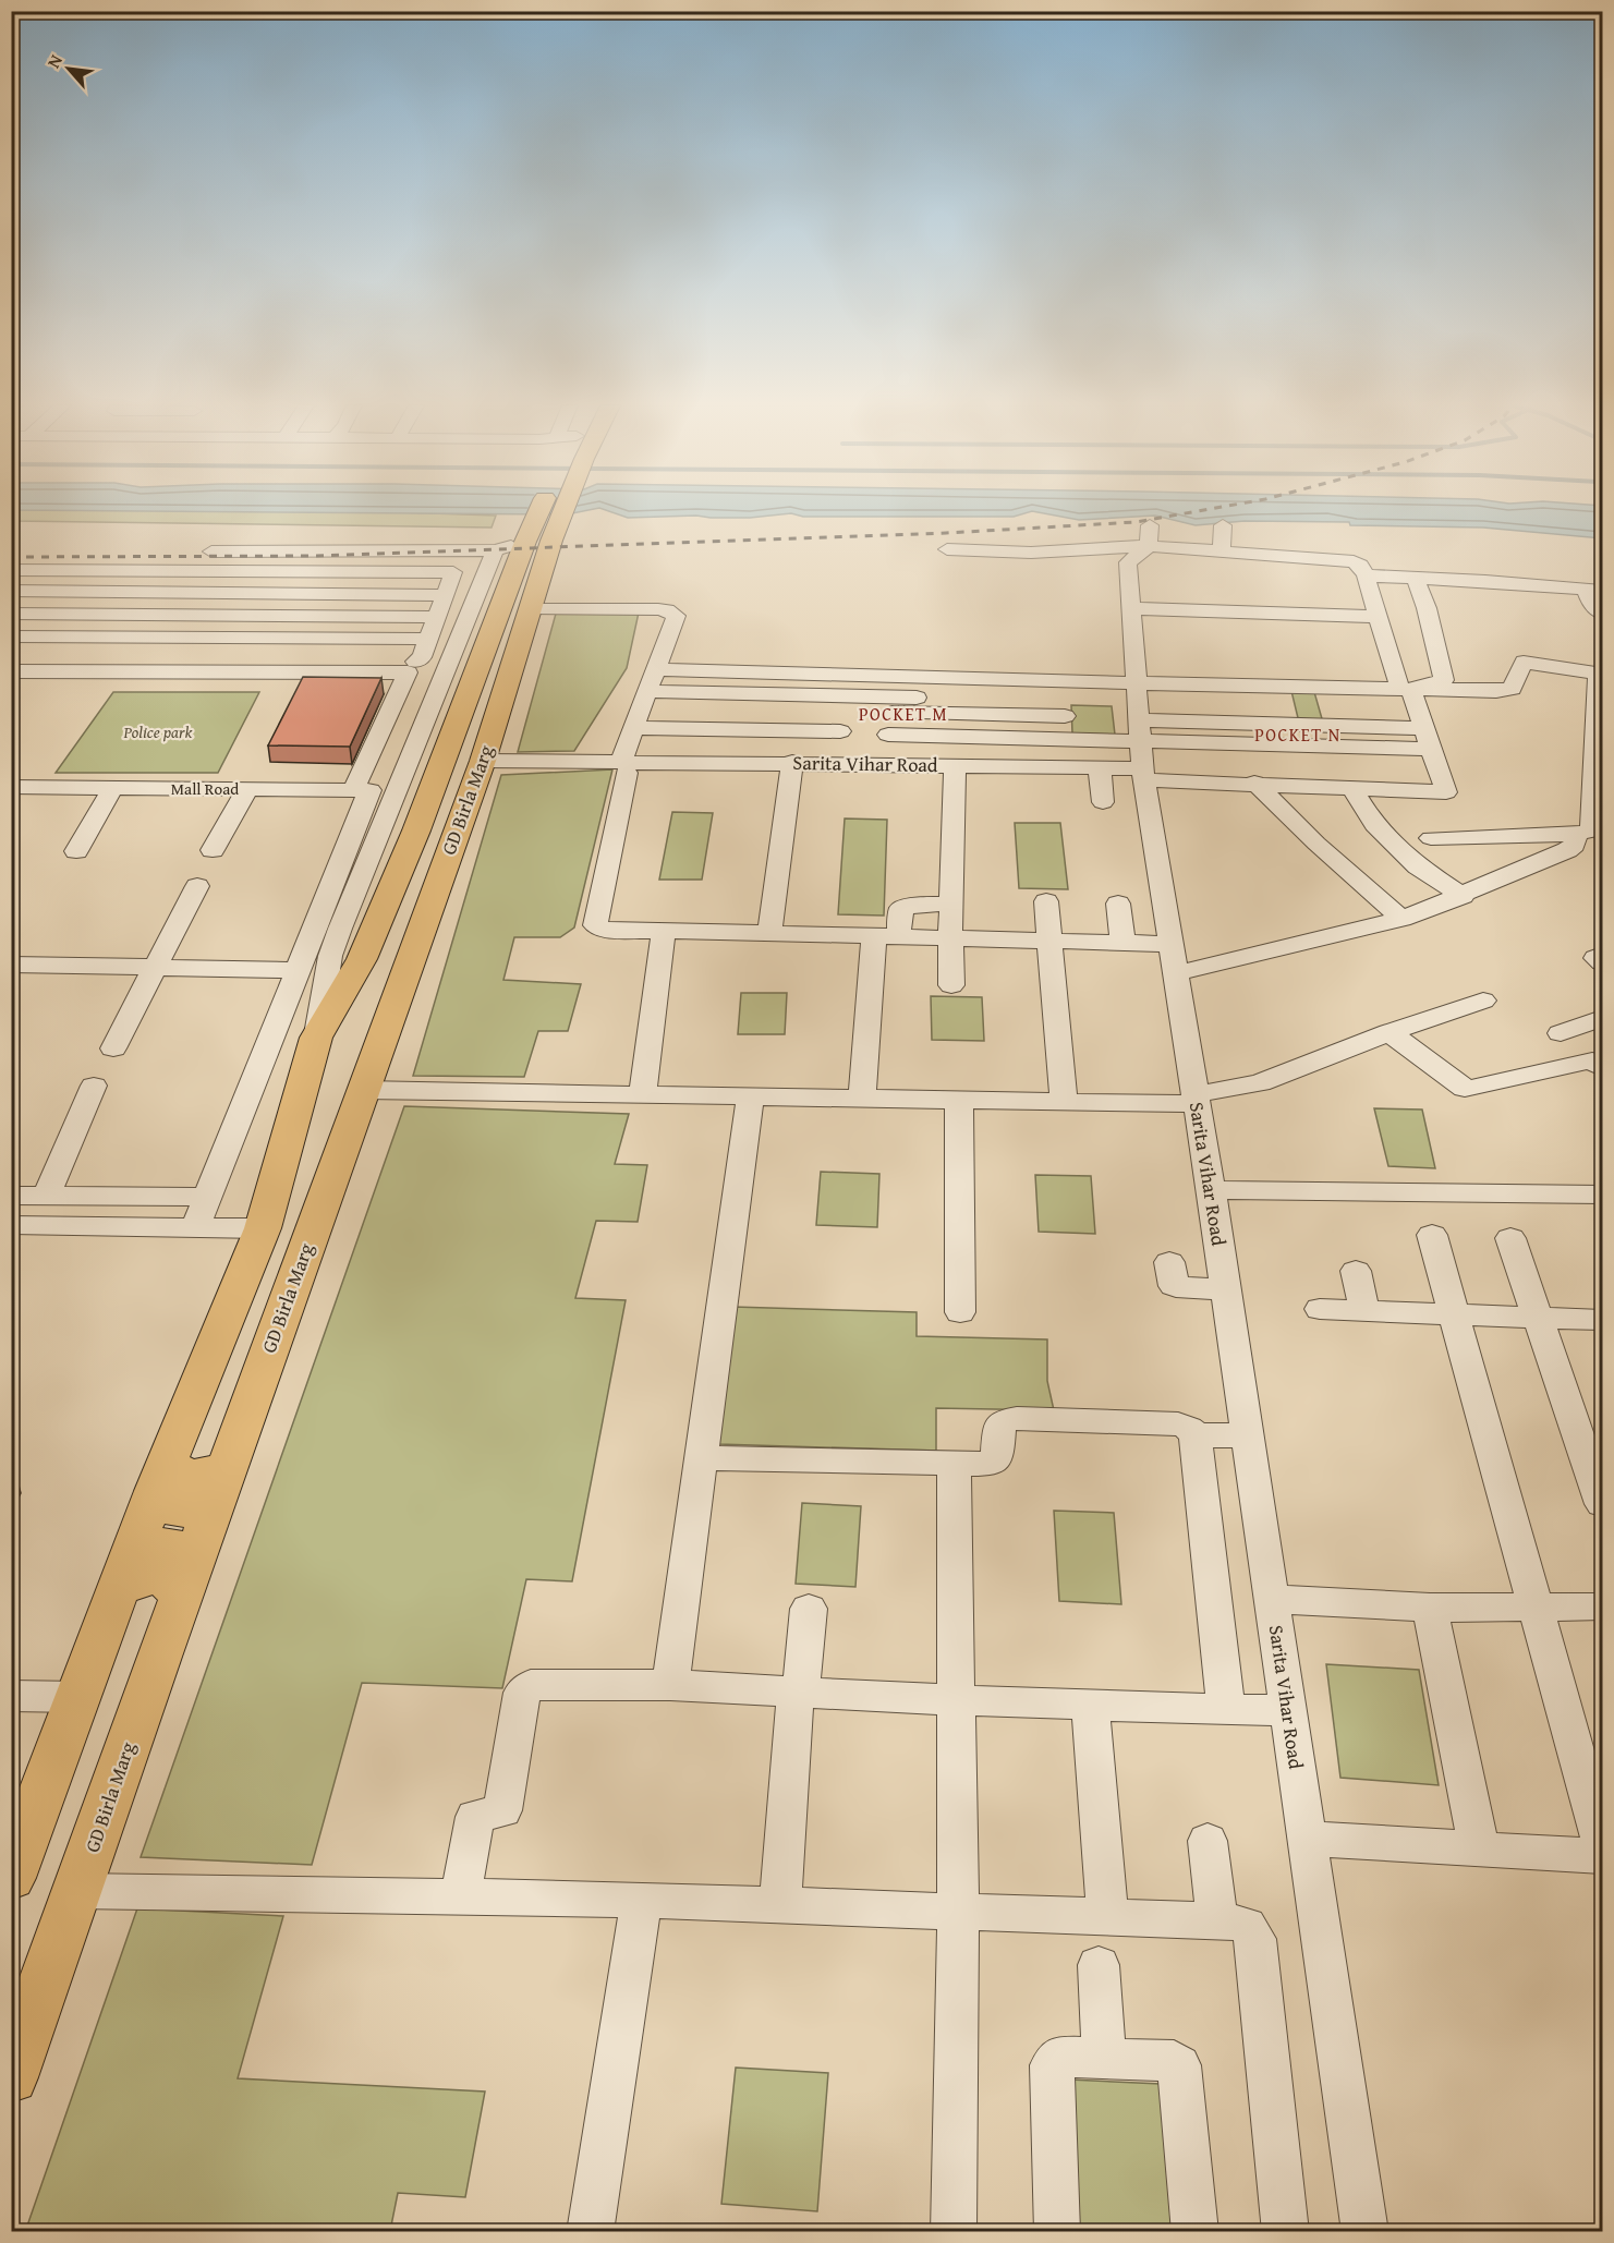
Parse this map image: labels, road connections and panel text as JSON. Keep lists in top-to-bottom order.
{
  "streets": {
    "main road": ["GD Birla Marg"],
    "street": ["Sarita Vihar Road", "Mall Road"]
  },
  "crossings": [
    ["Sarita Vihar Road", "GD Birla Marg"],
    ["Mall Road", "GD Birla Marg"]
  ],
  "districts": ["POCKET M", "POCKET N"],
  "parks": ["Police park"],
  "north": "top left"
}
